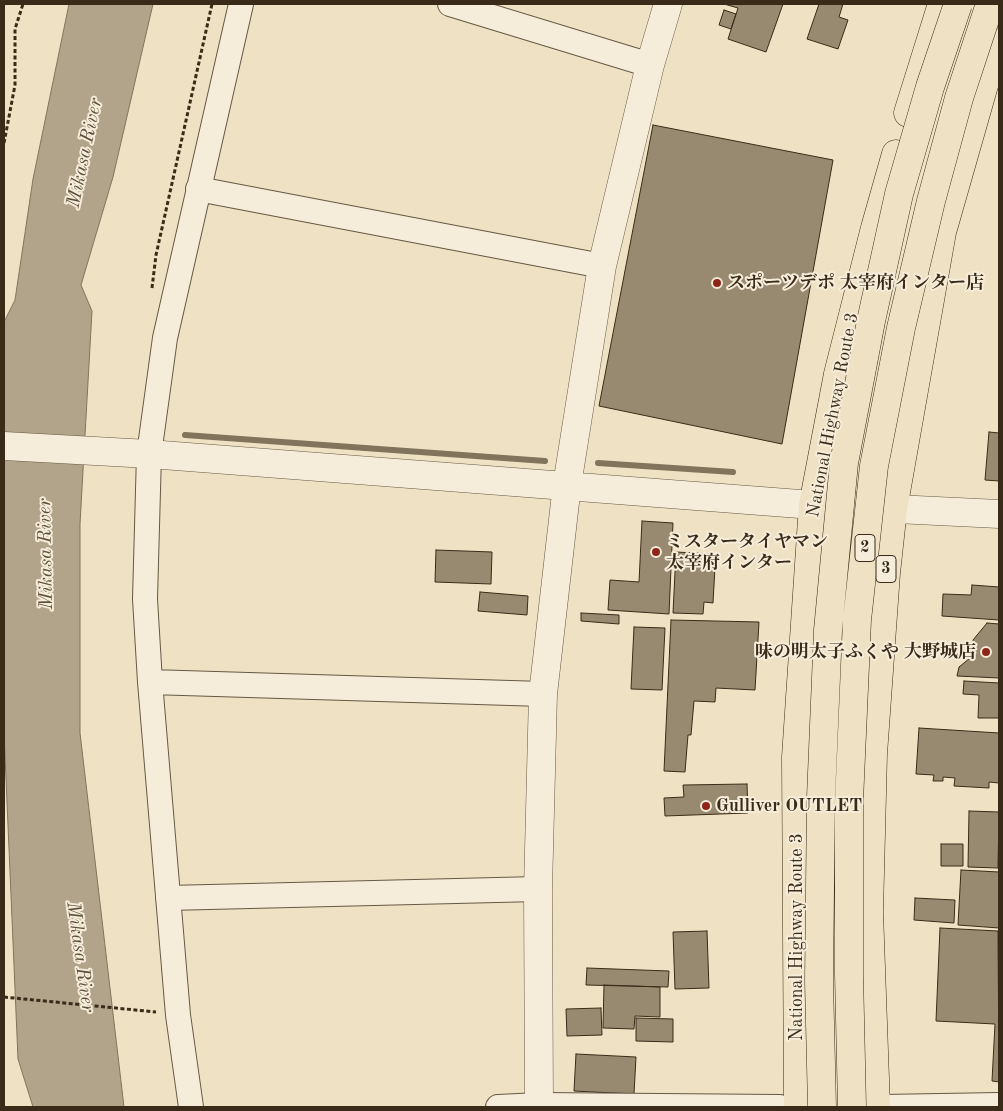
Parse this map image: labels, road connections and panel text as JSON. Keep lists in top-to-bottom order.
{
  "streets": {
    "highway": ["National Highway Route 3", "2", "3"]
  },
  "water": ["Mikasa River"],
  "places": [
    "スポーツデポ 太宰府インター店",
    "ミスタータイヤマン 太宰府インター",
    "味の明太子ふくや 大野城店",
    "Gulliver OUTLET"
  ]
}
